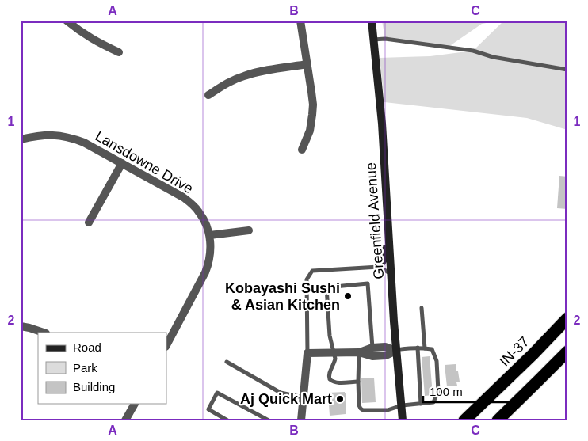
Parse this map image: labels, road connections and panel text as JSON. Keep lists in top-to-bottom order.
{
  "streets": {
    "highway": ["IN-37"],
    "main road": ["Greenfield Avenue"],
    "street": ["Lansdowne Drive"]
  },
  "places": ["Kobayashi Sushi & Asian Kitchen", "Aj Quick Mart"],
  "legend": ["Road", "Park", "Building"],
  "scale_bar": "100 m",
  "grid": {
    "columns": ["A", "B", "C"],
    "rows": ["1", "2"]
  }
}
